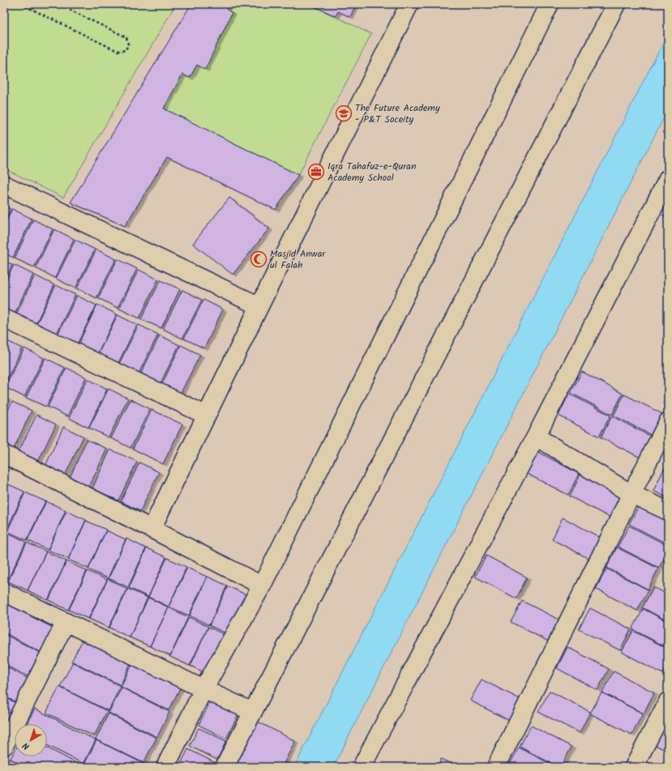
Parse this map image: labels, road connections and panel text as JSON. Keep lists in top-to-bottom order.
{
  "places": {
    "school or university": ["The Future Academy - P&T Soceity"],
    "office": ["Iqra Tahafuz-e-Quran Academy School"],
    "mosque": ["Masjid Anwar ul Falah"]
  },
  "north": "bottom left"
}
